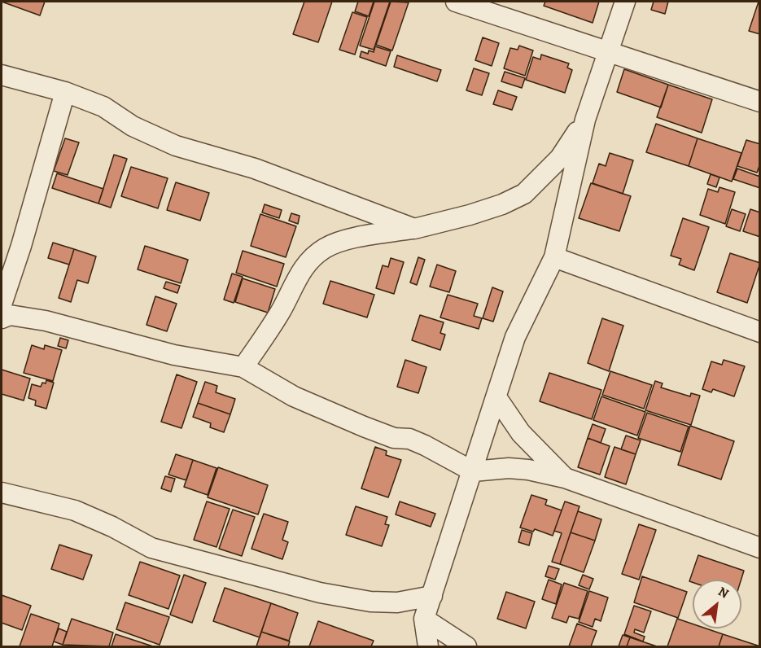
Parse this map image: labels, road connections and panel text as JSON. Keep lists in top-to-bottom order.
{
  "north": "top right"
}
